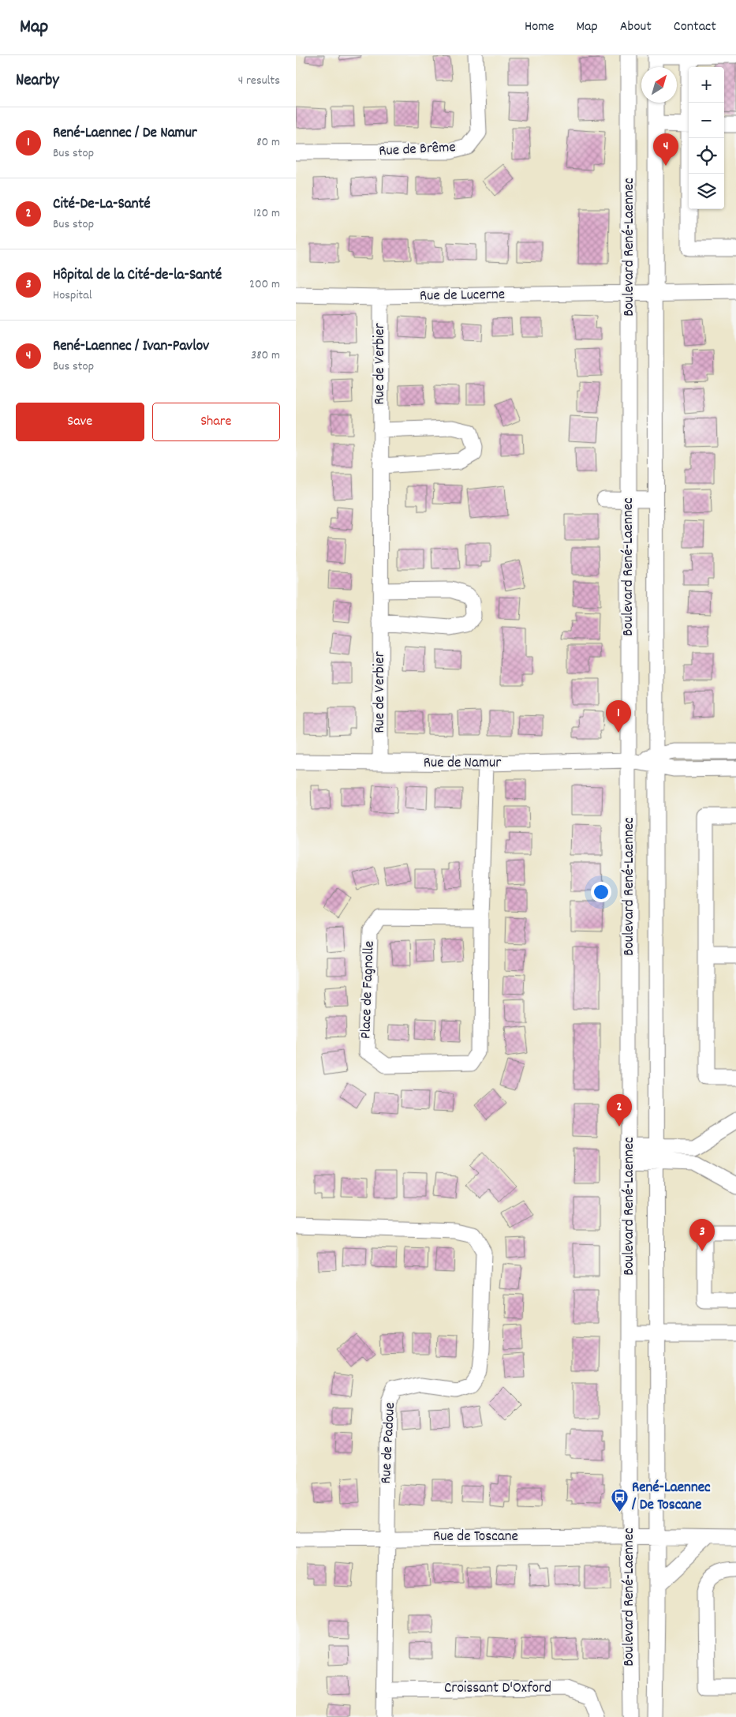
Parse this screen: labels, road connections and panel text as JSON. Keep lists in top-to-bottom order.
{
  "streets": {
    "street": [
      "Rue de Brême",
      "Boulevard René-Laennec",
      "Rue de Lucerne",
      "Rue de Verbier",
      "Rue de Namur",
      "Place de Fagnolle",
      "Rue de Padoue",
      "Rue de Toscane",
      "Croissant D'Oxford"
    ]
  },
  "crossings": [
    ["Boulevard René-Laennec", "Rue de Lucerne"],
    ["Boulevard René-Laennec", "Rue de Namur"],
    ["Boulevard René-Laennec", "Rue de Toscane"],
    ["Rue de Lucerne", "Rue de Verbier"],
    ["Rue de Verbier", "Rue de Namur"],
    ["Rue de Namur", "Place de Fagnolle"],
    ["Rue de Padoue", "Rue de Toscane"],
    ["Rue de Padoue", "Croissant D'Oxford"]
  ],
  "places": {
    "bus stop": ["René-Laennec / De Toscane"]
  },
  "north": "top right",
  "page": {
    "header": "Map",
    "nav": [
      "Home",
      "Map",
      "About",
      "Contact"
    ],
    "heading": ["Nearby", "4 results"],
    "map_buttons": ["+", "−"],
    "list": [
      {
        "mark": "1",
        "name": "René-Laennec / De Namur",
        "note": "Bus stop",
        "value": "80 m"
      },
      {
        "mark": "2",
        "name": "Cité-De-La-Santé",
        "note": "Bus stop",
        "value": "120 m"
      },
      {
        "mark": "3",
        "name": "Hôpital de la Cité-de-la-Santé",
        "note": "Hospital",
        "value": "200 m"
      },
      {
        "mark": "4",
        "name": "René-Laennec / Ivan-Pavlov",
        "note": "Bus stop",
        "value": "380 m"
      }
    ],
    "pins": [
      "4",
      "1",
      "2",
      "3"
    ],
    "buttons": ["Save", "Share"]
  }
}
